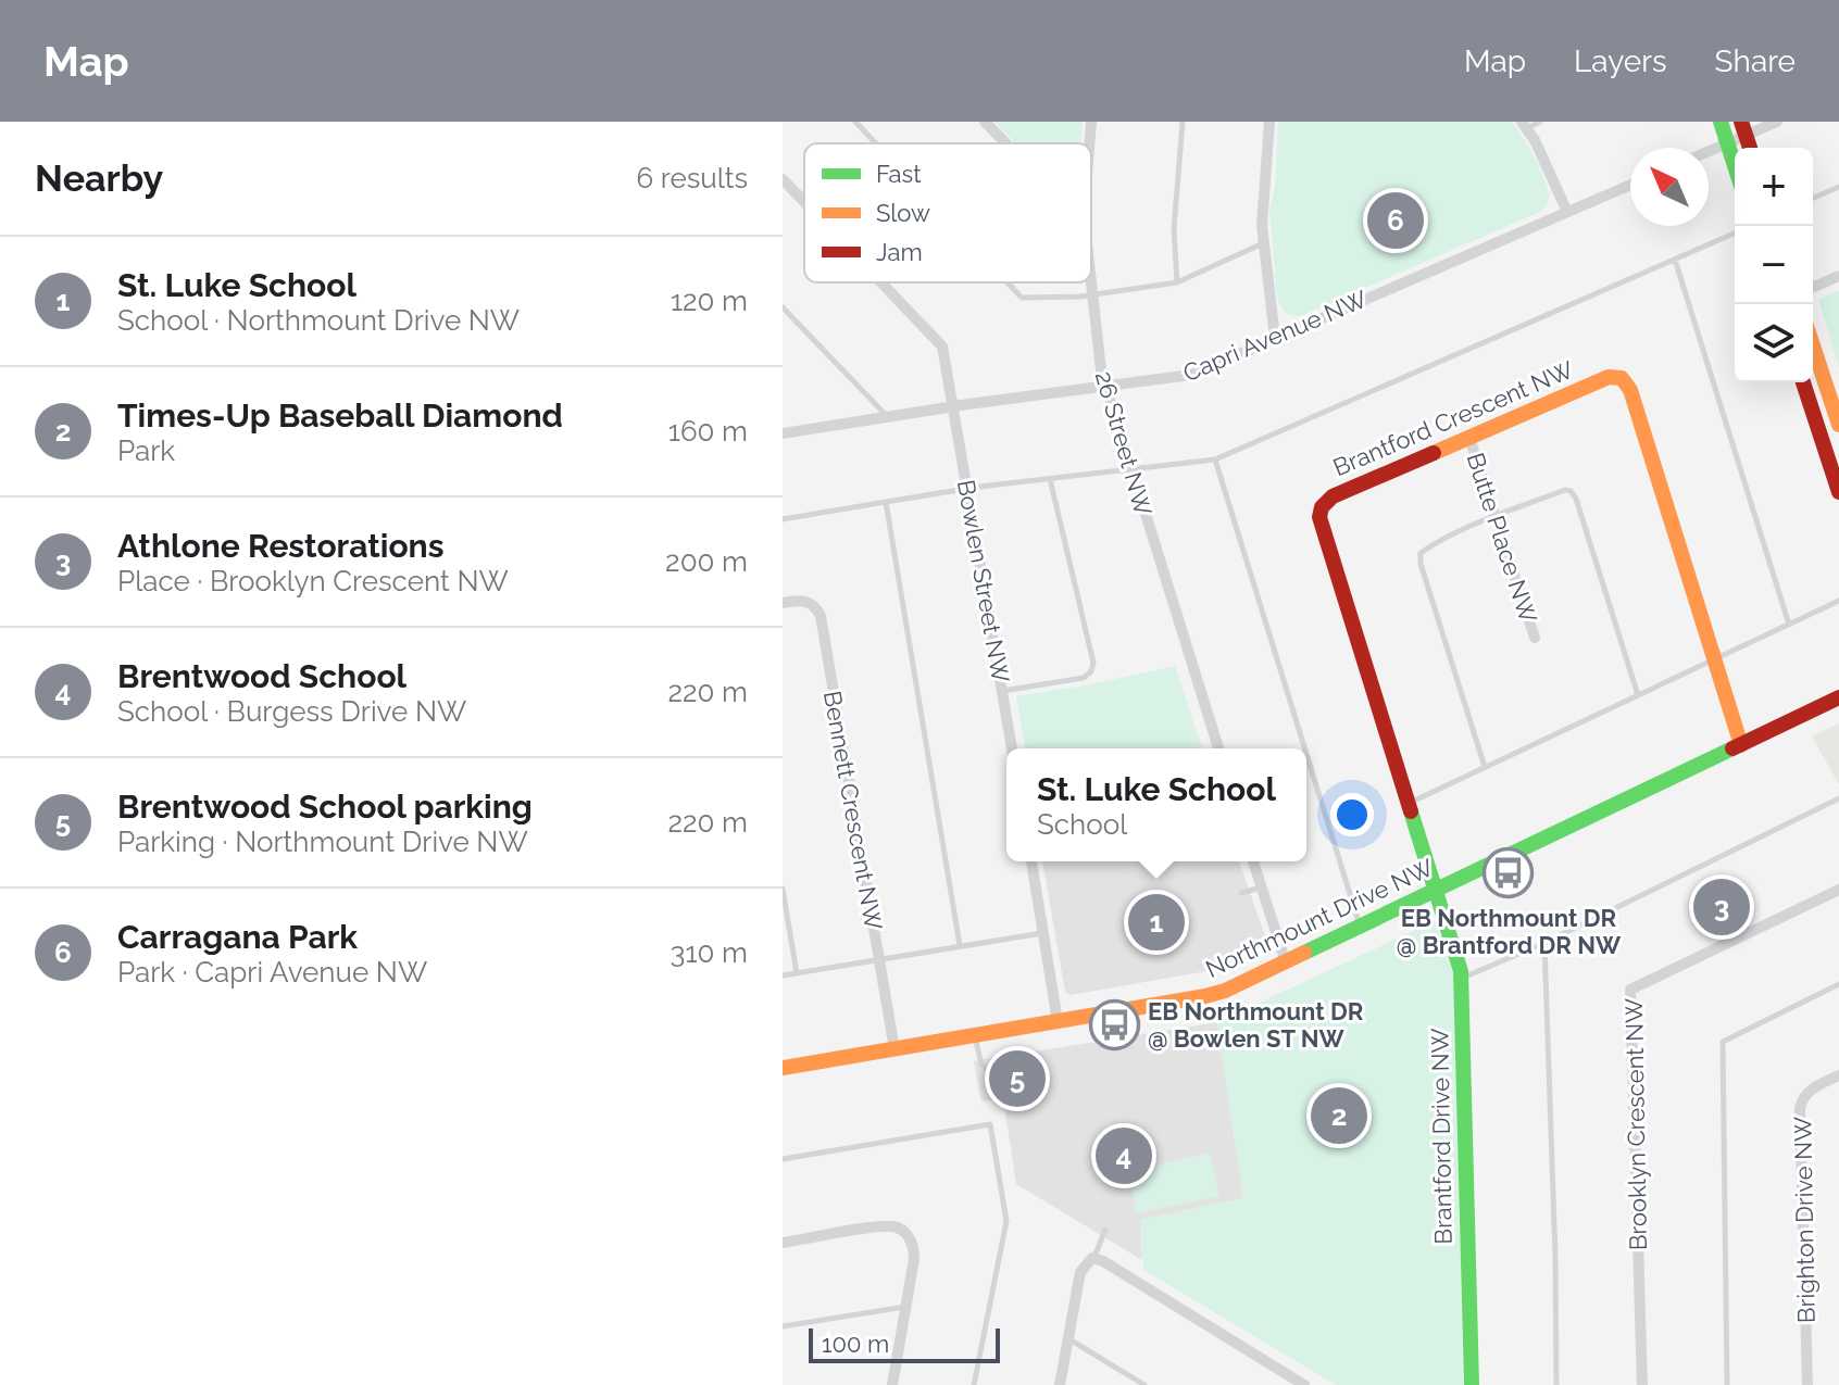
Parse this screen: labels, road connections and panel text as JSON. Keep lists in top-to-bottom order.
{
  "streets": {
    "street": [
      "Capri Avenue NW",
      "Brantford Crescent NW",
      "26 Street NW",
      "Butte Place NW",
      "Bowlen Street NW",
      "Bennett Crescent NW",
      "Northmount Drive NW",
      "Brooklyn Crescent NW",
      "Brantford Drive NW",
      "Brighton Drive NW"
    ]
  },
  "crossings": [
    ["Capri Avenue NW", "26 Street NW"],
    ["Capri Avenue NW", "Bowlen Street NW"],
    ["Brantford Crescent NW", "Butte Place NW"],
    ["Brantford Crescent NW", "Northmount Drive NW"],
    ["Brantford Crescent NW", "Brantford Drive NW"],
    ["Bennett Crescent NW", "Northmount Drive NW"],
    ["Northmount Drive NW", "Brantford Drive NW"]
  ],
  "places": {
    "bus stop": ["EB Northmount DR @ Brantford DR NW", "EB Northmount DR @ Bowlen ST NW"]
  },
  "legend": ["Fast", "Slow", "Jam"],
  "scale_bar": "100 m",
  "north": "top left",
  "page": {
    "header": "Map",
    "nav": ["Map", "Layers", "Share"],
    "heading": ["Nearby", "6 results"],
    "map_buttons": ["+", "−"],
    "pins": [
      "6",
      "3",
      "1",
      "5",
      "2",
      "4"
    ],
    "list": [
      {
        "mark": "1",
        "name": "St. Luke School",
        "note": "School · Northmount Drive NW",
        "value": "120 m"
      },
      {
        "mark": "2",
        "name": "Times-Up Baseball Diamond",
        "note": "Park",
        "value": "160 m"
      },
      {
        "mark": "3",
        "name": "Athlone Restorations",
        "note": "Place · Brooklyn Crescent NW",
        "value": "200 m"
      },
      {
        "mark": "4",
        "name": "Brentwood School",
        "note": "School · Burgess Drive NW",
        "value": "220 m"
      },
      {
        "mark": "5",
        "name": "Brentwood School parking",
        "note": "Parking · Northmount Drive NW",
        "value": "220 m"
      },
      {
        "mark": "6",
        "name": "Carragana Park",
        "note": "Park · Capri Avenue NW",
        "value": "310 m"
      }
    ],
    "popup": ["St. Luke School", "School"],
    "scale": "100 m"
  }
}
